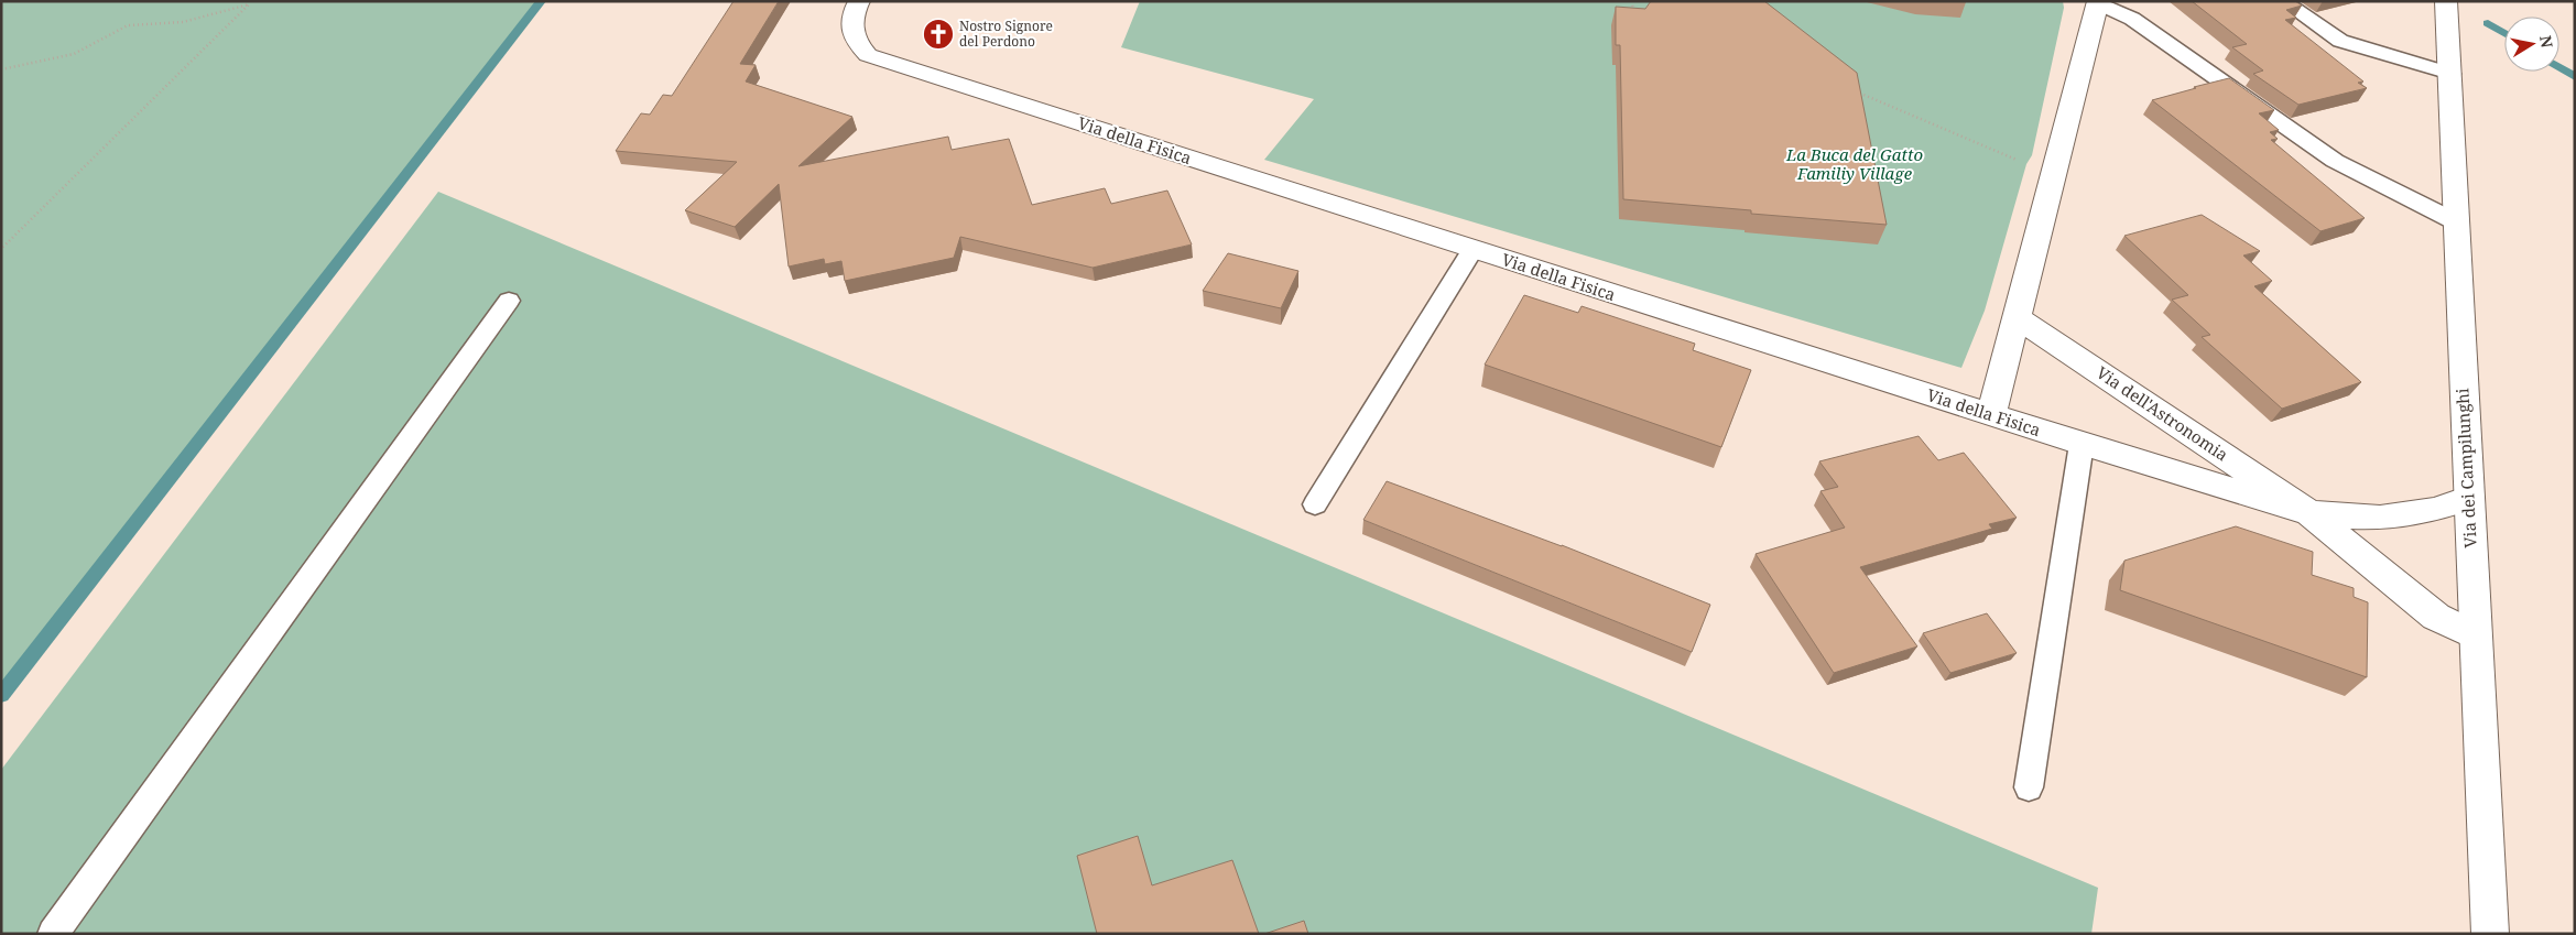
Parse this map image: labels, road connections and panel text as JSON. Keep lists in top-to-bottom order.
{
  "streets": {
    "street": ["Via della Fisica", "Via dell'Astronomia", "Via dei Campilunghi"]
  },
  "crossings": [
    ["Via della Fisica", "Via dell'Astronomia"],
    ["Via della Fisica", "Via dei Campilunghi"]
  ],
  "parks": ["La Buca del Gatto Familiy Village"],
  "places": {
    "church": ["Nostro Signore del Perdono"]
  },
  "north": "right"
}
